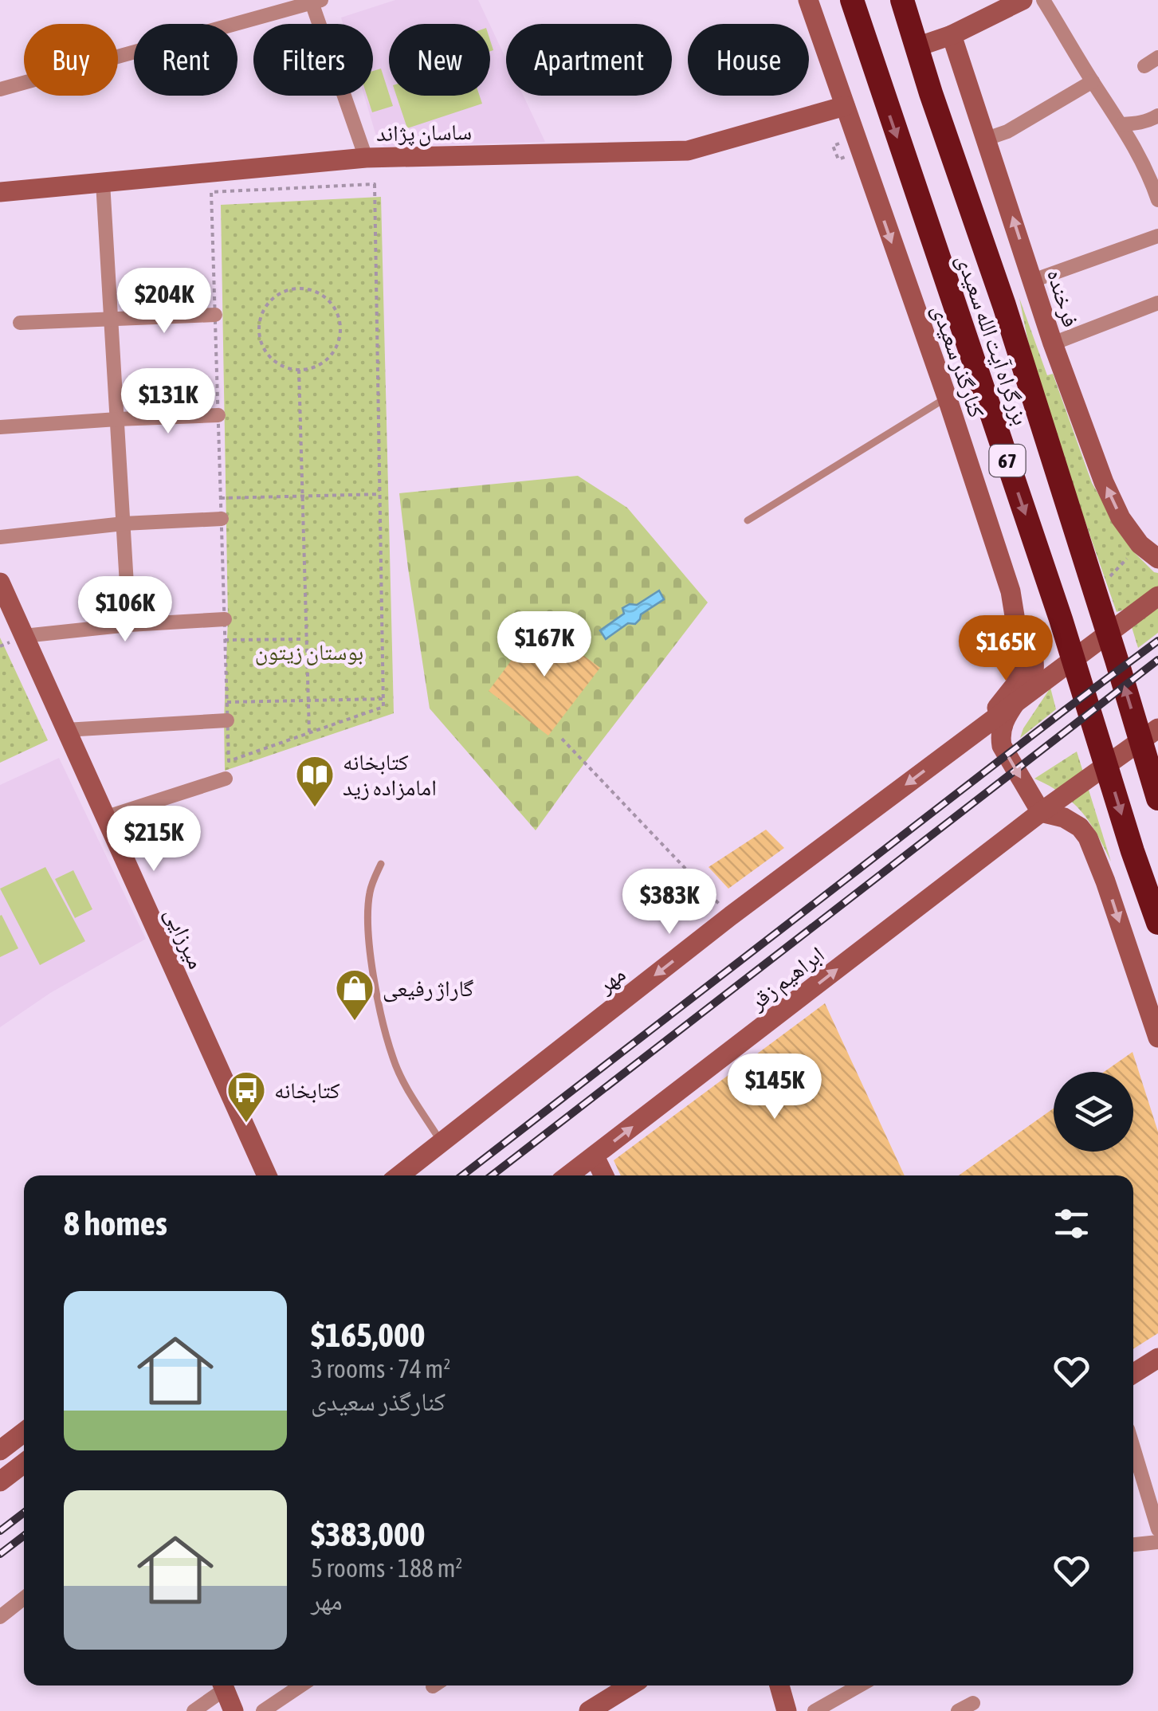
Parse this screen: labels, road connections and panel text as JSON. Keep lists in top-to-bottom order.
{
  "streets": {
    "highway": ["بزرگراه آیت الله سعیدی", "67"],
    "main road": [
      "ساسان پژاند",
      "فرخنده",
      "کنارگذر سعیدی",
      "میرزایی",
      "ابراهیم زقر",
      "مهر"
    ]
  },
  "crossings": [
    ["ساسان پژاند", "کنارگذر سعیدی"],
    ["کنارگذر سعیدی", "مهر"]
  ],
  "one_way": [
    "فرخنده",
    "کنارگذر سعیدی",
    "ابراهیم زقر",
    "مهر"
  ],
  "parks": ["بوستان زیتون"],
  "places": {
    "library": ["کتابخانه امامزاده زید"],
    "shop": ["گاراژ رفیعی"],
    "bus stop": ["کتابخانه"]
  },
  "page": {
    "chip": [
      "Buy",
      "Rent",
      "Filters",
      "New",
      "Apartment",
      "House"
    ],
    "price": [
      "$204K",
      "$131K",
      "$106K",
      "$167K",
      "$165K",
      "$215K",
      "$383K",
      "$145K"
    ],
    "heading": "8 homes",
    "list": [
      {
        "name": "$165,000",
        "note": "3 rooms · 74 m² · کنارگذر سعیدی"
      },
      {
        "name": "$383,000",
        "note": "5 rooms · 188 m² · مهر"
      }
    ]
  }
}
